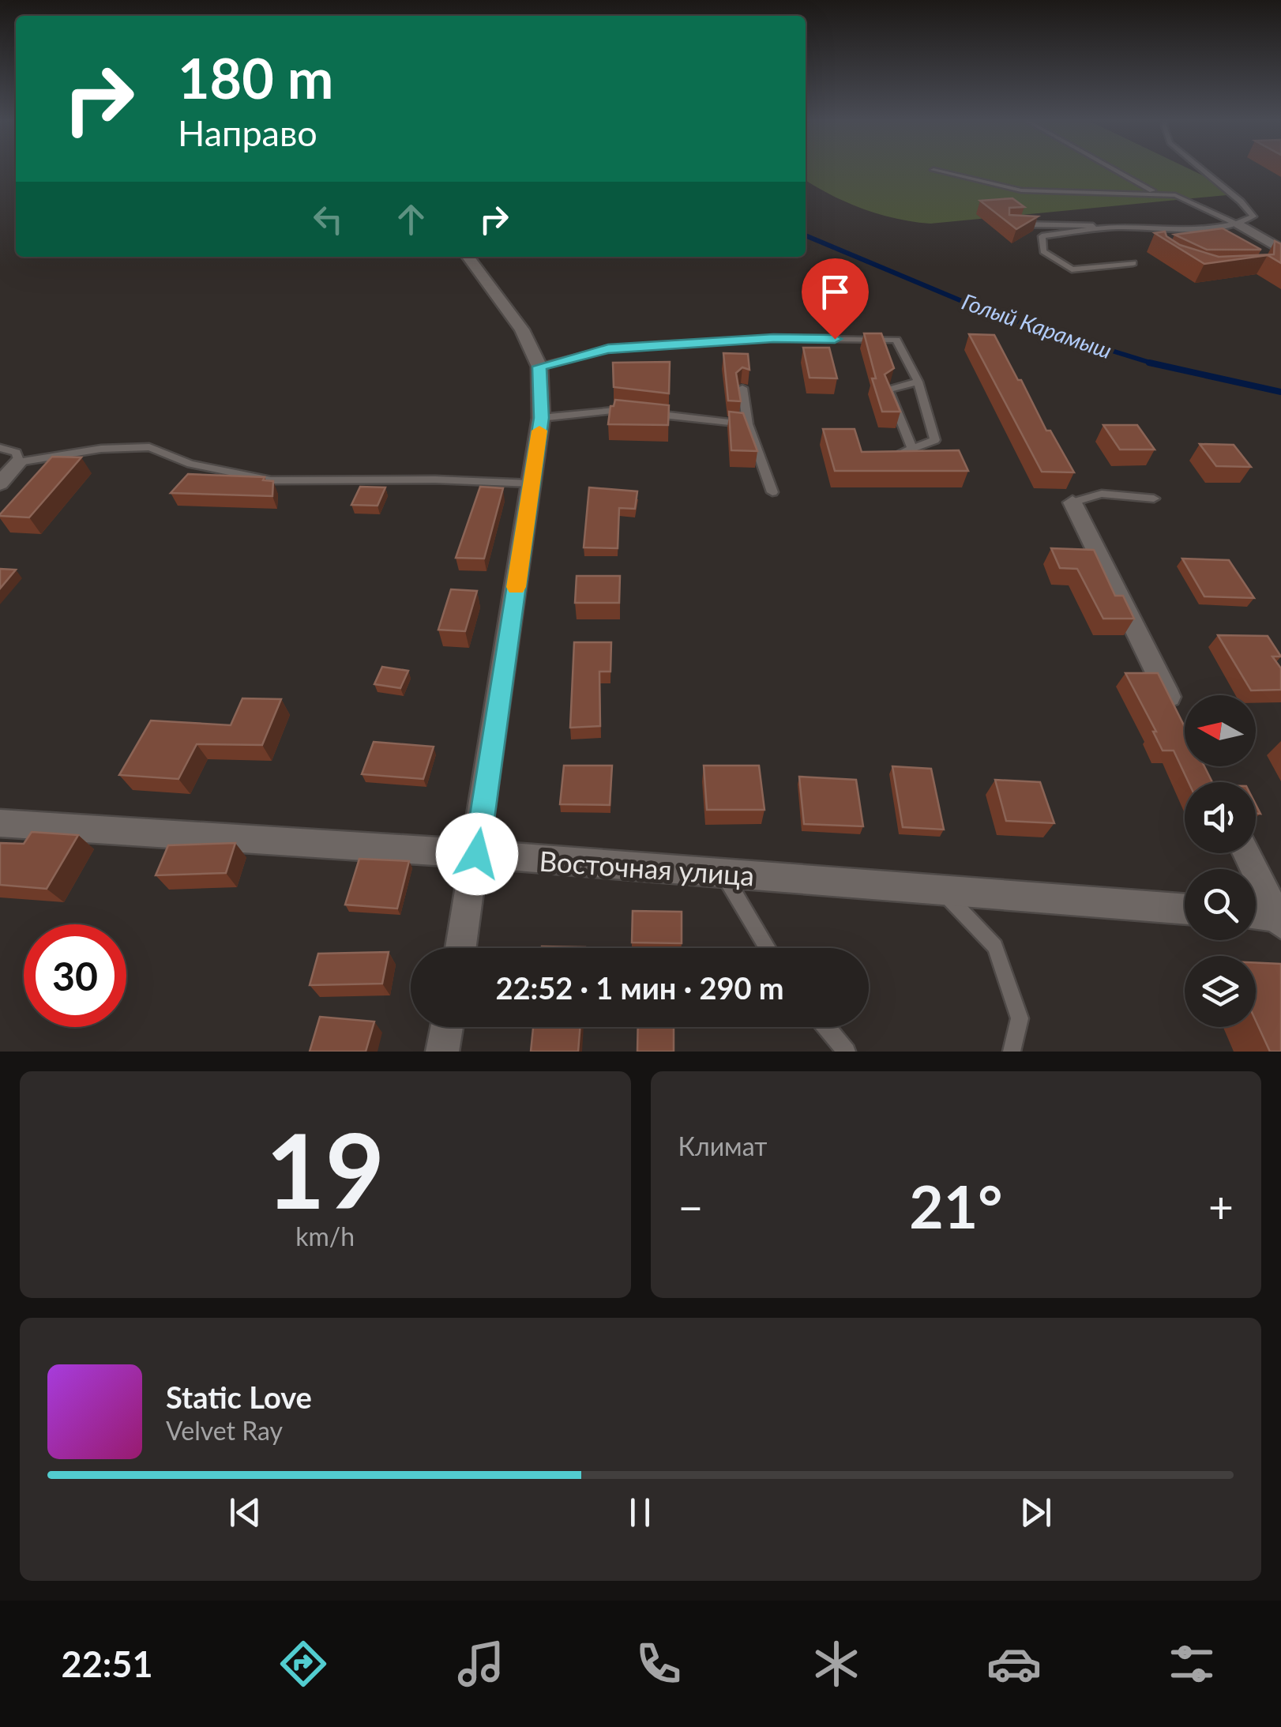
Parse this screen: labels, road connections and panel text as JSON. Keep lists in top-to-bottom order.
{
  "streets": {
    "street": ["Восточная улица"]
  },
  "water": ["Голый Карамыш"],
  "north": "left",
  "page": {
    "turn": ["180 m", "Направо"],
    "limit": "30",
    "trip": "22:52 · 1 мин · 290 m",
    "tile": [
      ["19", "km/h"],
      "Климат"
    ],
    "heat": ["−", "21°", "+"],
    "song": ["Static Love", "Velvet Ray"],
    "tabs": "22:51"
  }
}
